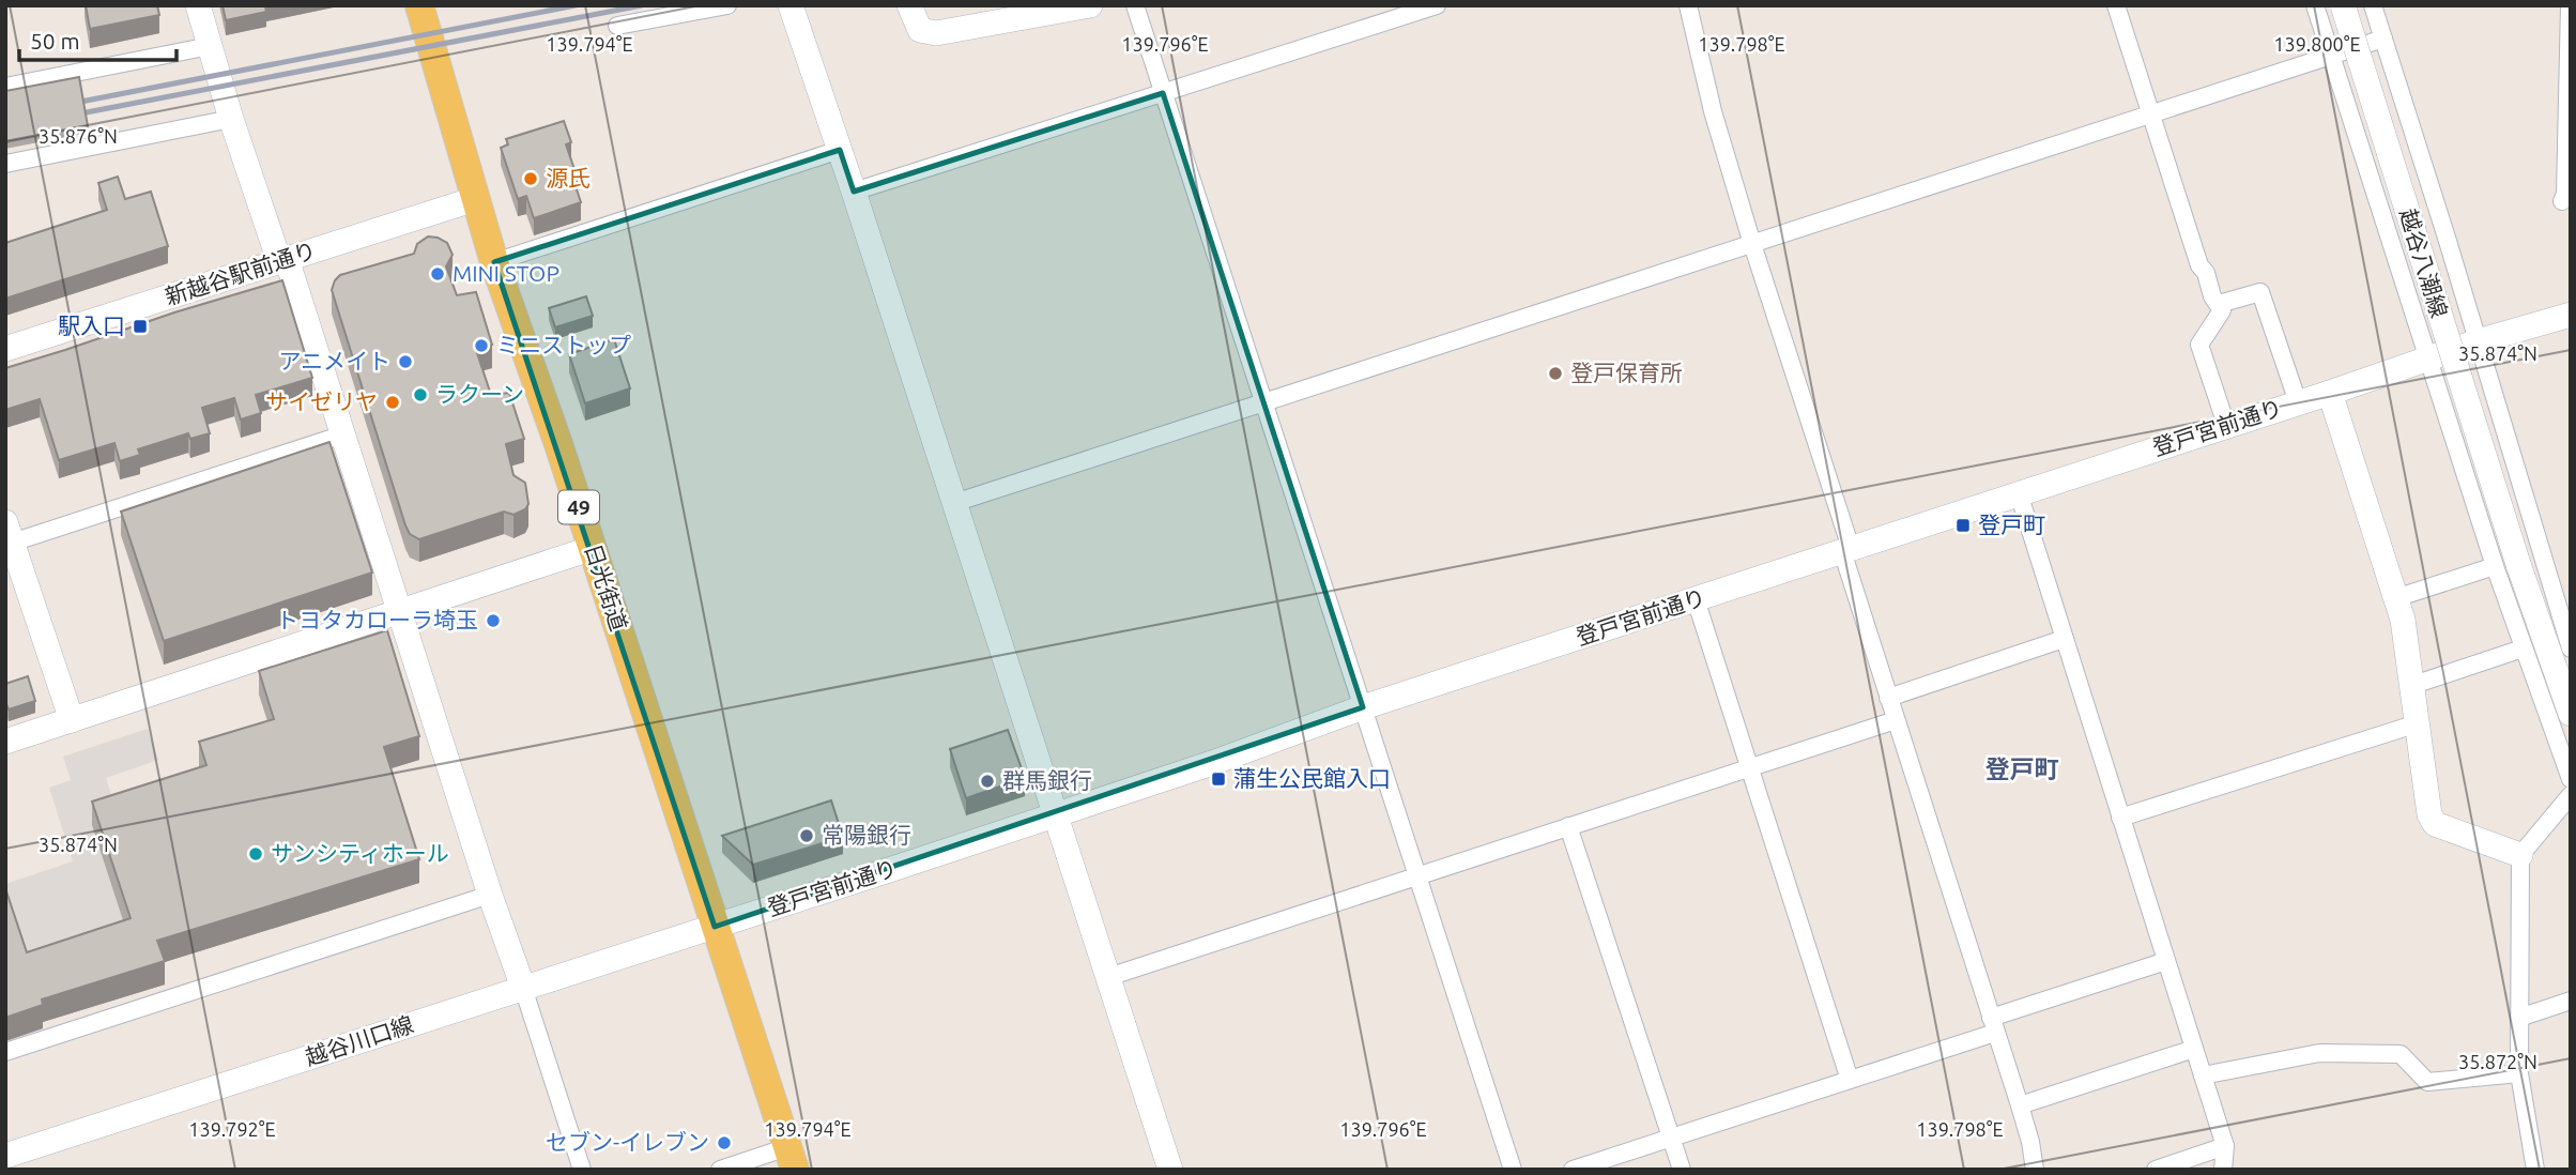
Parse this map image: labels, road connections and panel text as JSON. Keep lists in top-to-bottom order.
{
  "streets": {
    "main road": ["49", "日光街道"],
    "street": [
      "越谷八潮線",
      "新越谷駅前通り",
      "登戸宮前通り",
      "越谷川口線"
    ]
  },
  "crossings": [
    ["新越谷駅前通り", "日光街道"],
    ["登戸宮前通り", "日光街道"],
    ["登戸宮前通り", "越谷川口線"],
    ["日光街道", "越谷川口線"]
  ],
  "districts": ["登戸町"],
  "places": {
    "other": [
      "源氏",
      "MINI STOP",
      "ミニストップ",
      "アニメイト",
      "登戸保育所",
      "ラクーン",
      "サイゼリヤ",
      "トヨタカローラ埼玉",
      "群馬銀行",
      "常陽銀行",
      "サンシティホール",
      "セブン-イレブン"
    ],
    "transit": ["駅入口", "登戸町", "蒲生公民館入口"]
  },
  "scale_bar": "50 m",
  "coordinates": [
    "139.794°E",
    "139.796°E",
    "139.798°E",
    "139.800°E",
    "35.876°N",
    "35.874°N",
    "35.872°N",
    "139.792°E"
  ]
}
